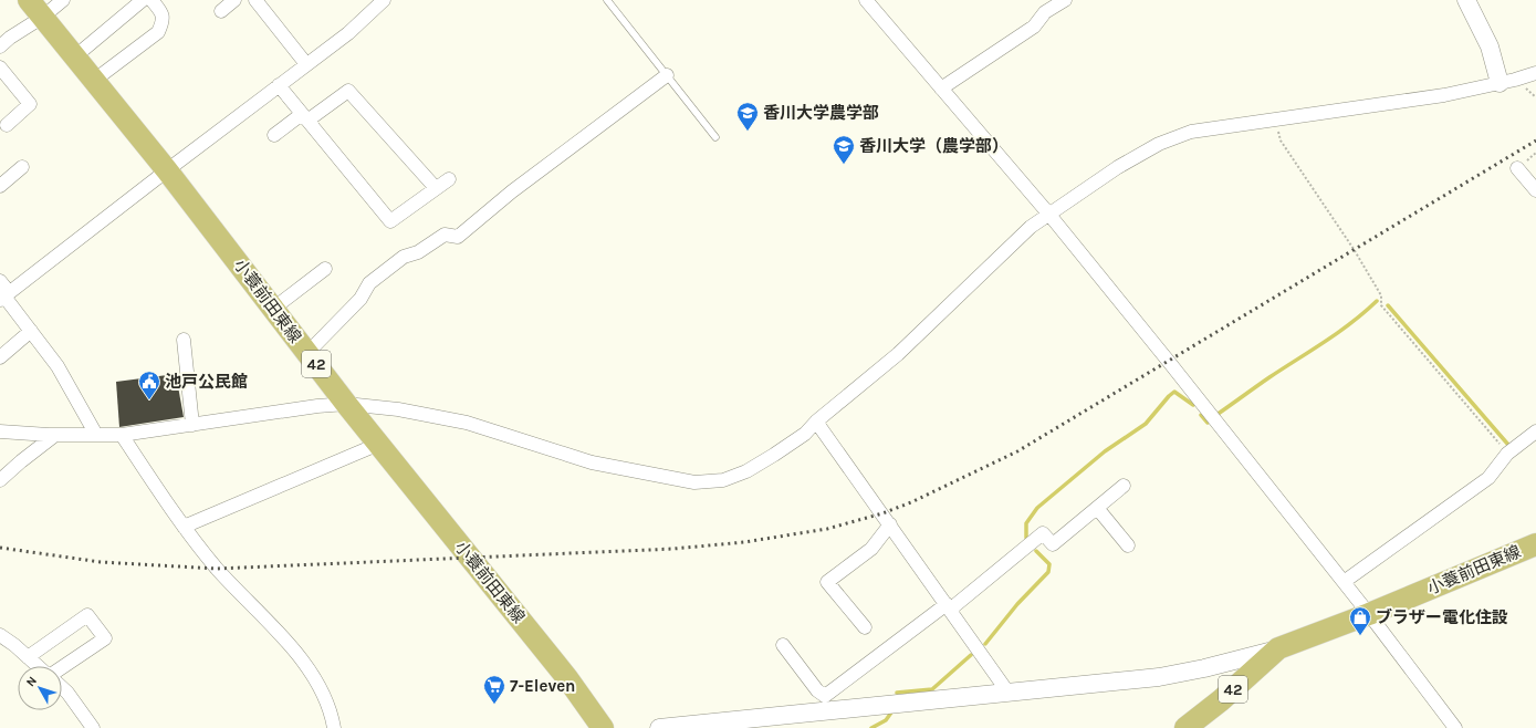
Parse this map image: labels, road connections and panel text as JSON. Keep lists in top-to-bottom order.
{
  "streets": {
    "main road": ["小蓑前田東線", "42"]
  },
  "places": {
    "school or university": ["香川大学農学部", "香川大学（農学部）"],
    "public building": ["池戸公民館"],
    "shop": ["ブラザー電化住設"],
    "supermarket": ["7-Eleven"]
  },
  "north": "top left"
}
